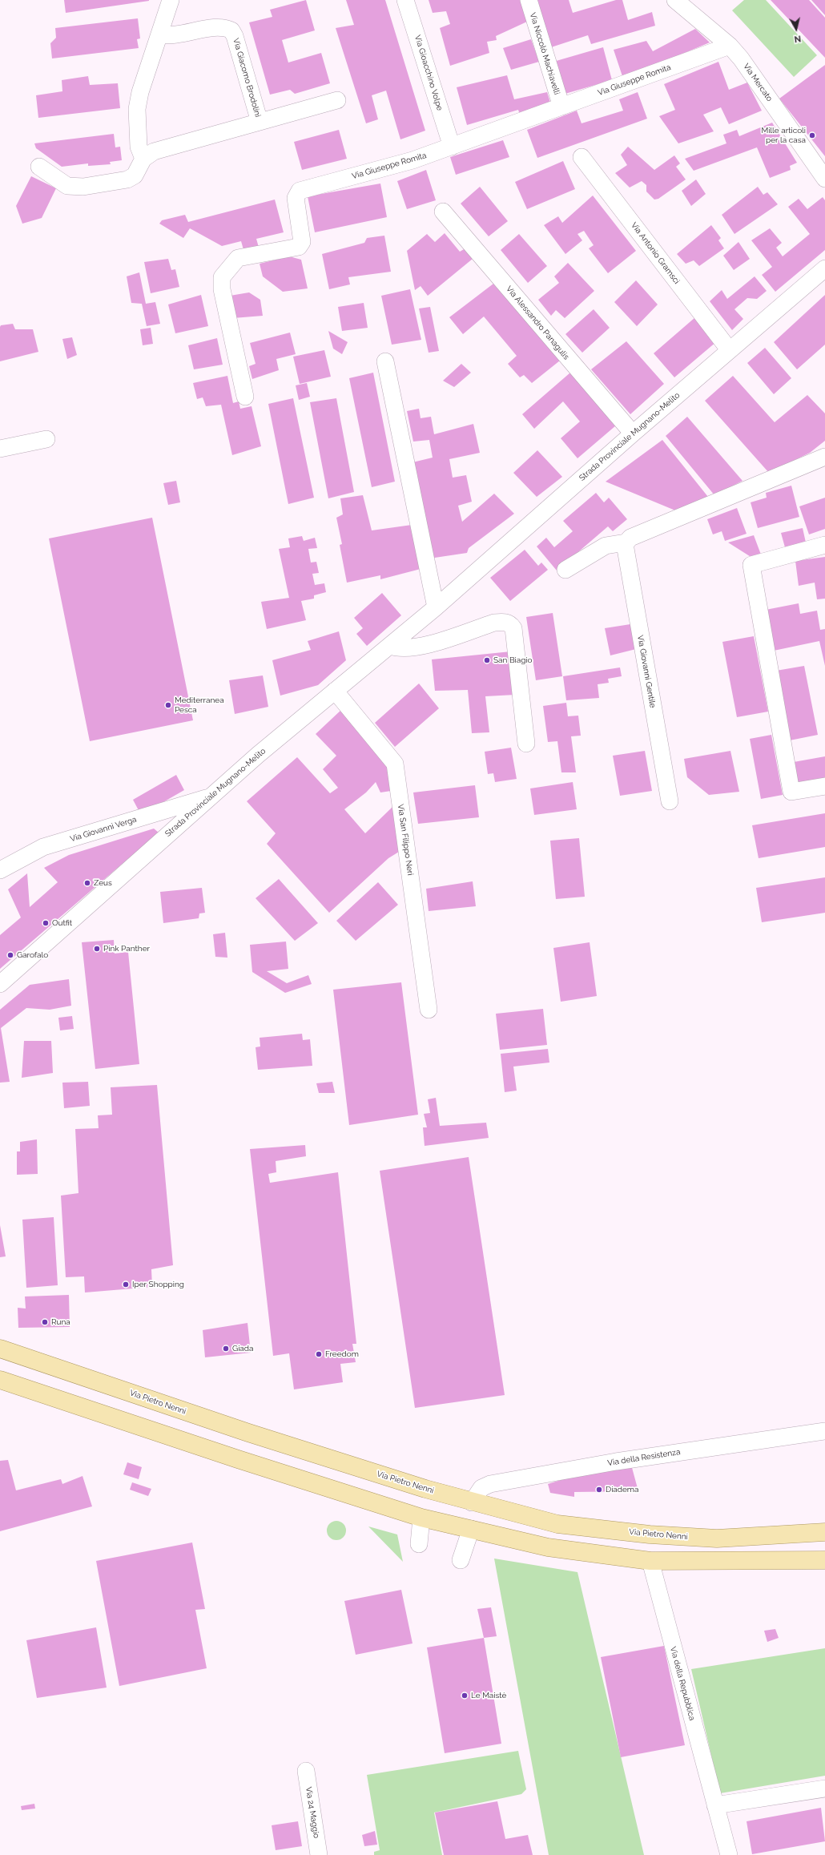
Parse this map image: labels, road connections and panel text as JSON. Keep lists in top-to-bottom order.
{
  "streets": {
    "main road": ["Via Pietro Nenni"],
    "street": [
      "Via Niccolò Machiavelli",
      "Via Gioacchino Volpe",
      "Via Giacomo Brodolini",
      "Via Giuseppe Romita",
      "Via Mercato",
      "Via Antonio Gramsci",
      "Via Alessandro Panagulis",
      "Strada Provinciale Mugnano-Melito",
      "Via Giovanni Gentile",
      "Via Giovanni Verga",
      "Via San Filippo Neri",
      "Via della Resistenza",
      "Via della Repubblica",
      "Via 24 Maggio"
    ]
  },
  "crossings": [
    ["Via Niccolò Machiavelli", "Via Giuseppe Romita"],
    ["Via Gioacchino Volpe", "Via Giuseppe Romita"],
    ["Via Giuseppe Romita", "Via Mercato"],
    ["Via Antonio Gramsci", "Strada Provinciale Mugnano-Melito"],
    ["Via Alessandro Panagulis", "Strada Provinciale Mugnano-Melito"],
    ["Strada Provinciale Mugnano-Melito", "Via Giovanni Verga"],
    ["Strada Provinciale Mugnano-Melito", "Via San Filippo Neri"],
    ["Via Pietro Nenni", "Via della Resistenza"]
  ],
  "places": [
    "Mille articoli per la casa",
    "San Biagio",
    "Mediterranea Pesca",
    "Zeus",
    "Outfit",
    "Pink Panther",
    "Garofalo",
    "Iper Shopping",
    "Runa",
    "Giada",
    "Freedom",
    "Diadema",
    "Le Maistè"
  ],
  "north": "bottom"
}
